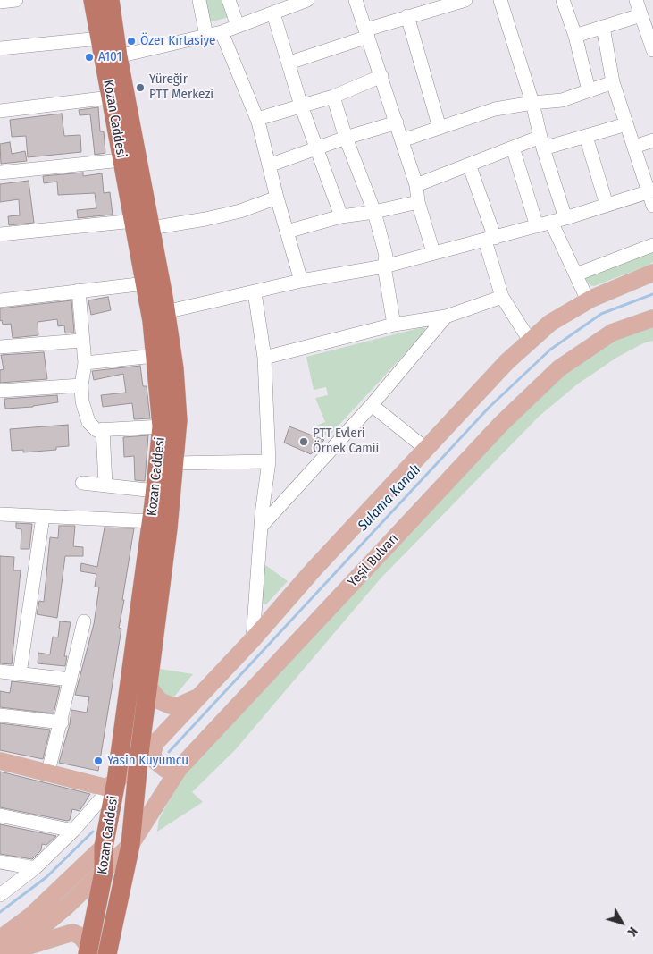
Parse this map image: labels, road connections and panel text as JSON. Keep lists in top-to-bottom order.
{
  "streets": {
    "highway": ["Kozan Caddesi"],
    "main road": ["Yeşil Bulvarı"]
  },
  "crossings": [
    ["Kozan Caddesi", "Yeşil Bulvarı"]
  ],
  "water": ["Sulama Kanalı"],
  "places": [
    "Özer Kırtasiye",
    "A101",
    "Yüreğir PTT Merkezi",
    "PTT Evleri Örnek Camii",
    "Yasin Kuyumcu"
  ],
  "north": "bottom right"
}
